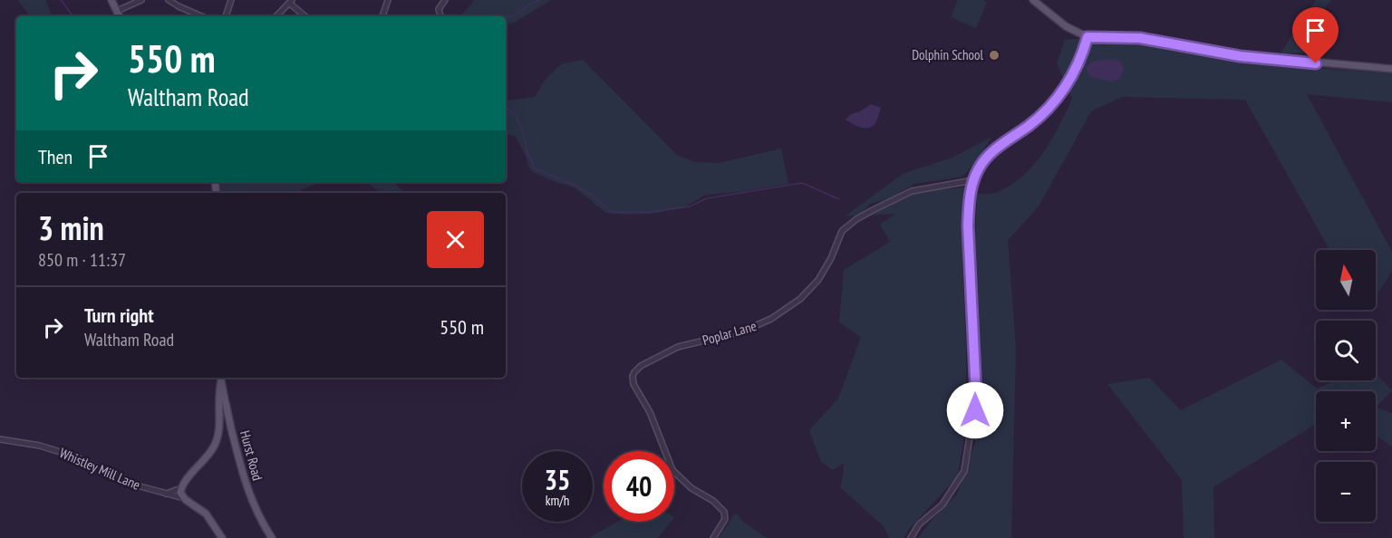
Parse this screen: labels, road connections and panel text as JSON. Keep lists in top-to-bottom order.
{
  "streets": {
    "main road": ["Hurst Road"],
    "street": ["Poplar Lane", "Whistley Mill Lane"]
  },
  "places": ["Dolphin School"],
  "north": "top",
  "page": {
    "turn": ["550 m", "Waltham Road"],
    "then": "Then",
    "heading": ["3 min", "850 m · 11:37"],
    "map_buttons": ["+", "−"],
    "list": [
      {
        "name": "Turn right",
        "note": "Waltham Road",
        "value": "550 m"
      }
    ],
    "speed": "35 km/h",
    "limit": "40"
  }
}
